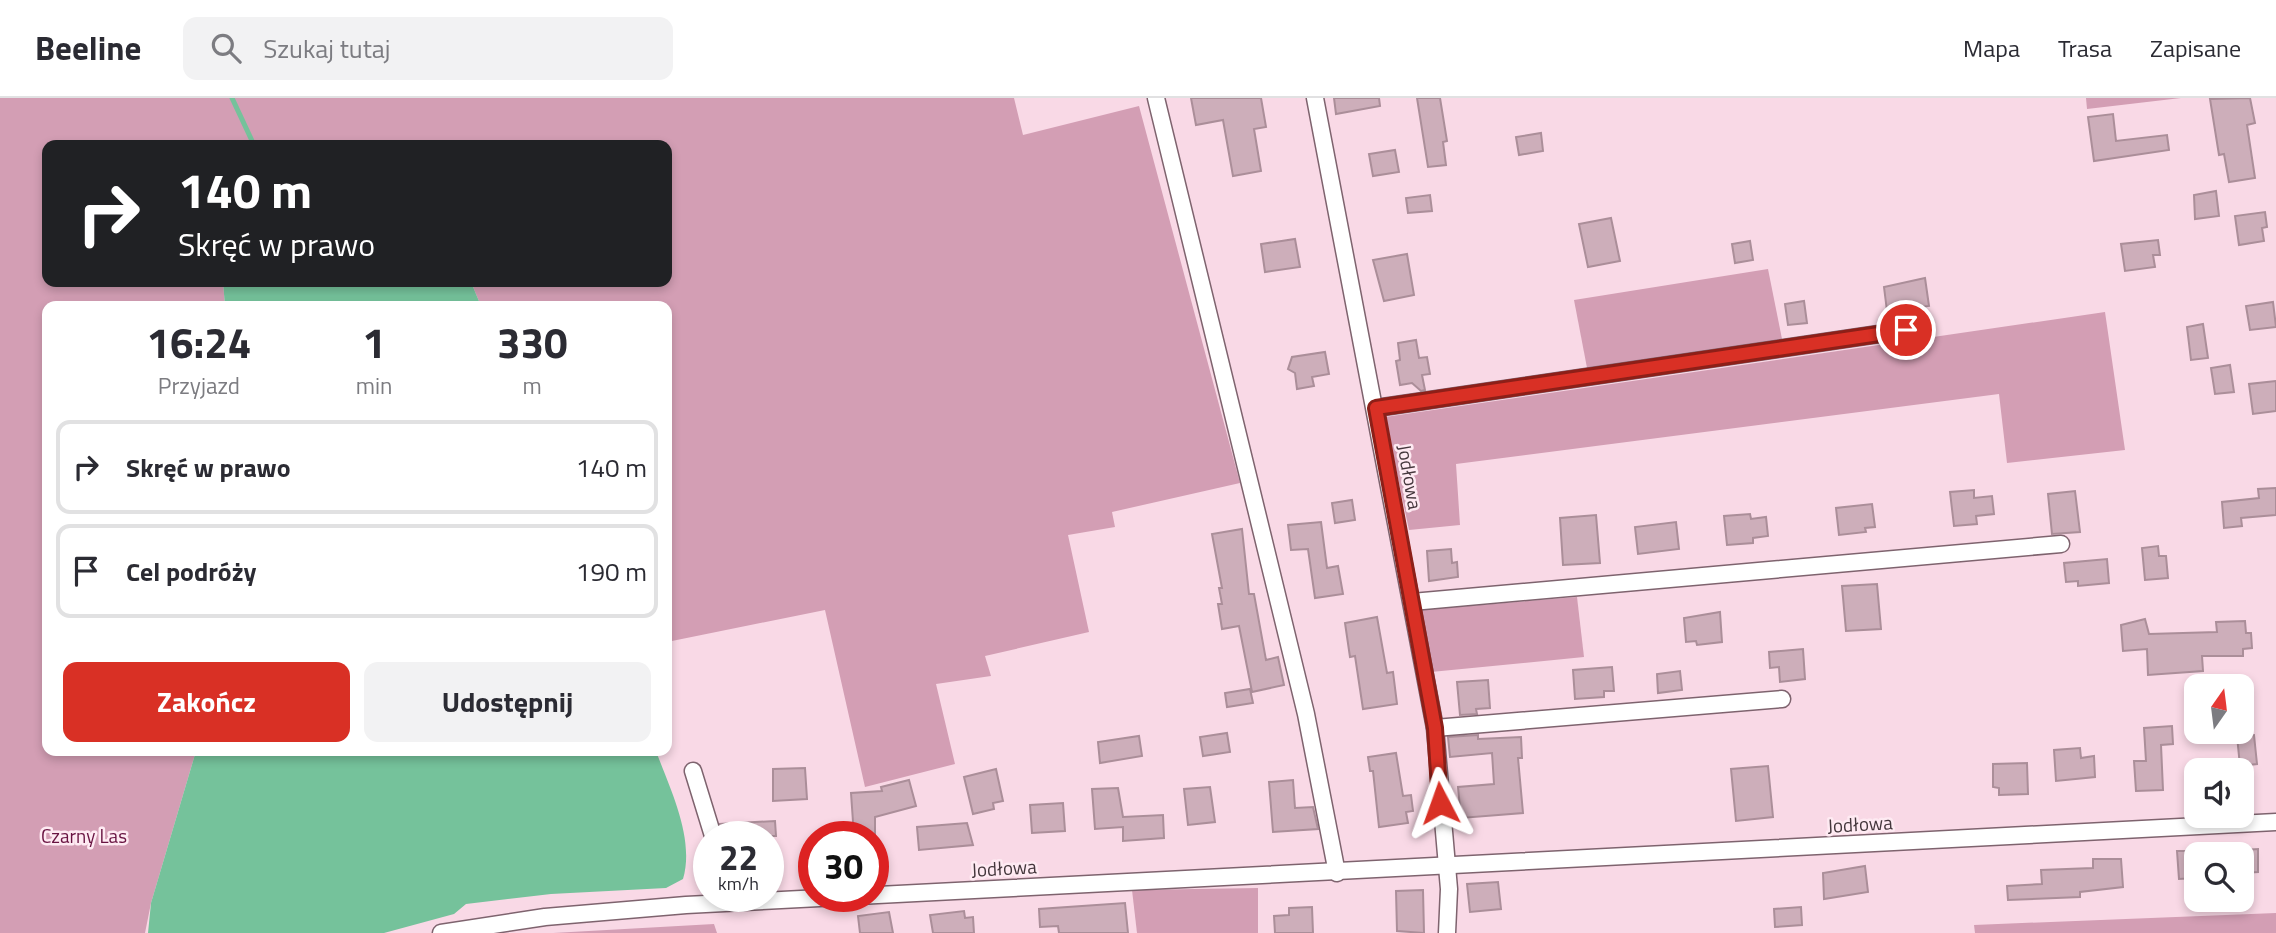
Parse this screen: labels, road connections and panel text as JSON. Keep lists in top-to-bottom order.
{
  "streets": {
    "street": ["Jodłowa"]
  },
  "parks": ["Czarny Las"],
  "north": "top",
  "page": {
    "header": "Beeline",
    "search": "Szukaj tutaj",
    "nav": ["Mapa", "Trasa", "Zapisane"],
    "turn": ["140 m", "Skręć w prawo"],
    "eta": [
      "16:24",
      "Przyjazd",
      "1",
      "min",
      "330",
      "m"
    ],
    "list": [
      {
        "name": "Skręć w prawo",
        "value": "140 m"
      },
      {
        "name": "Cel podróży",
        "value": "190 m"
      }
    ],
    "buttons": ["Zakończ", "Udostępnij"],
    "speed": "22 km/h",
    "limit": "30"
  }
}
